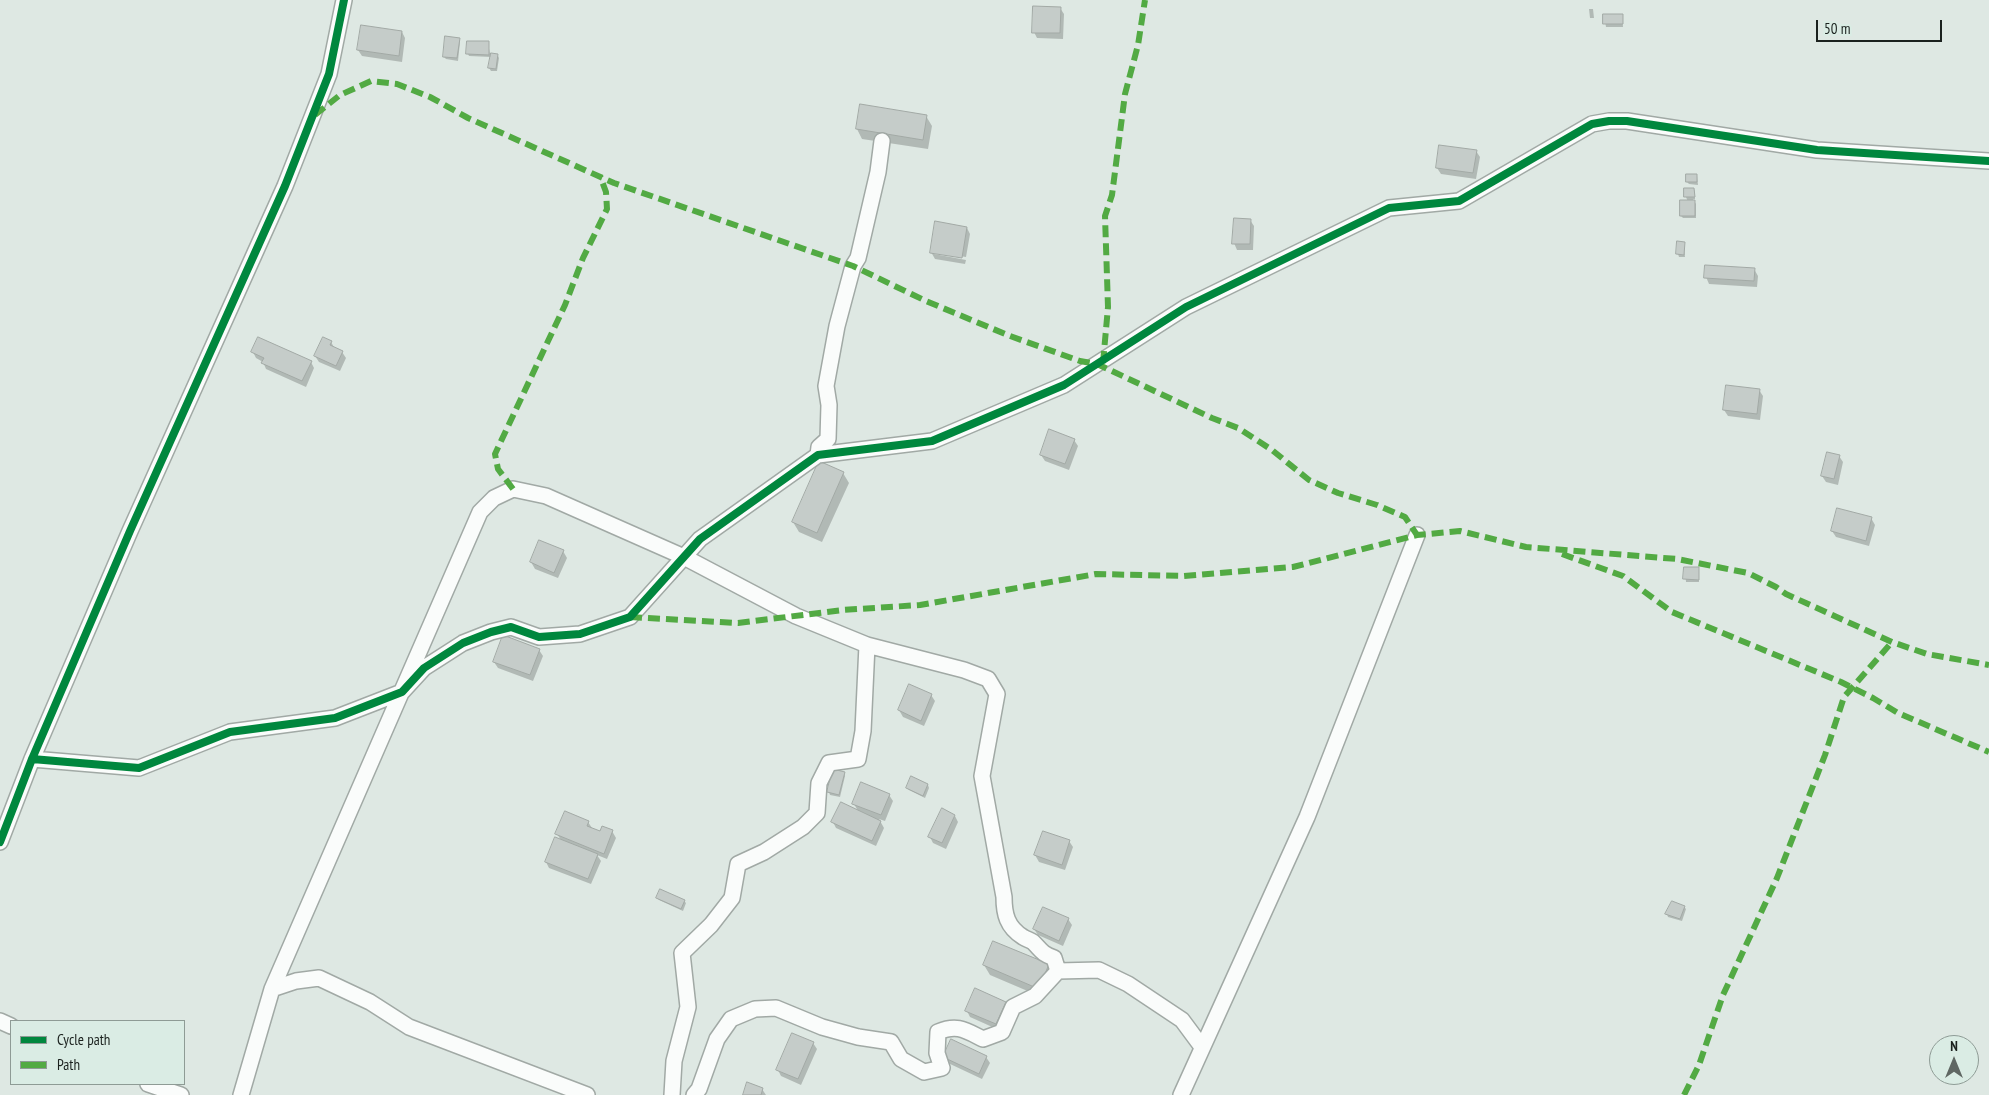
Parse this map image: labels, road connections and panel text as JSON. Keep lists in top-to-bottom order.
{
  "legend": ["Cycle path", "Path"],
  "scale_bar": "50 m",
  "north": "top"
}
